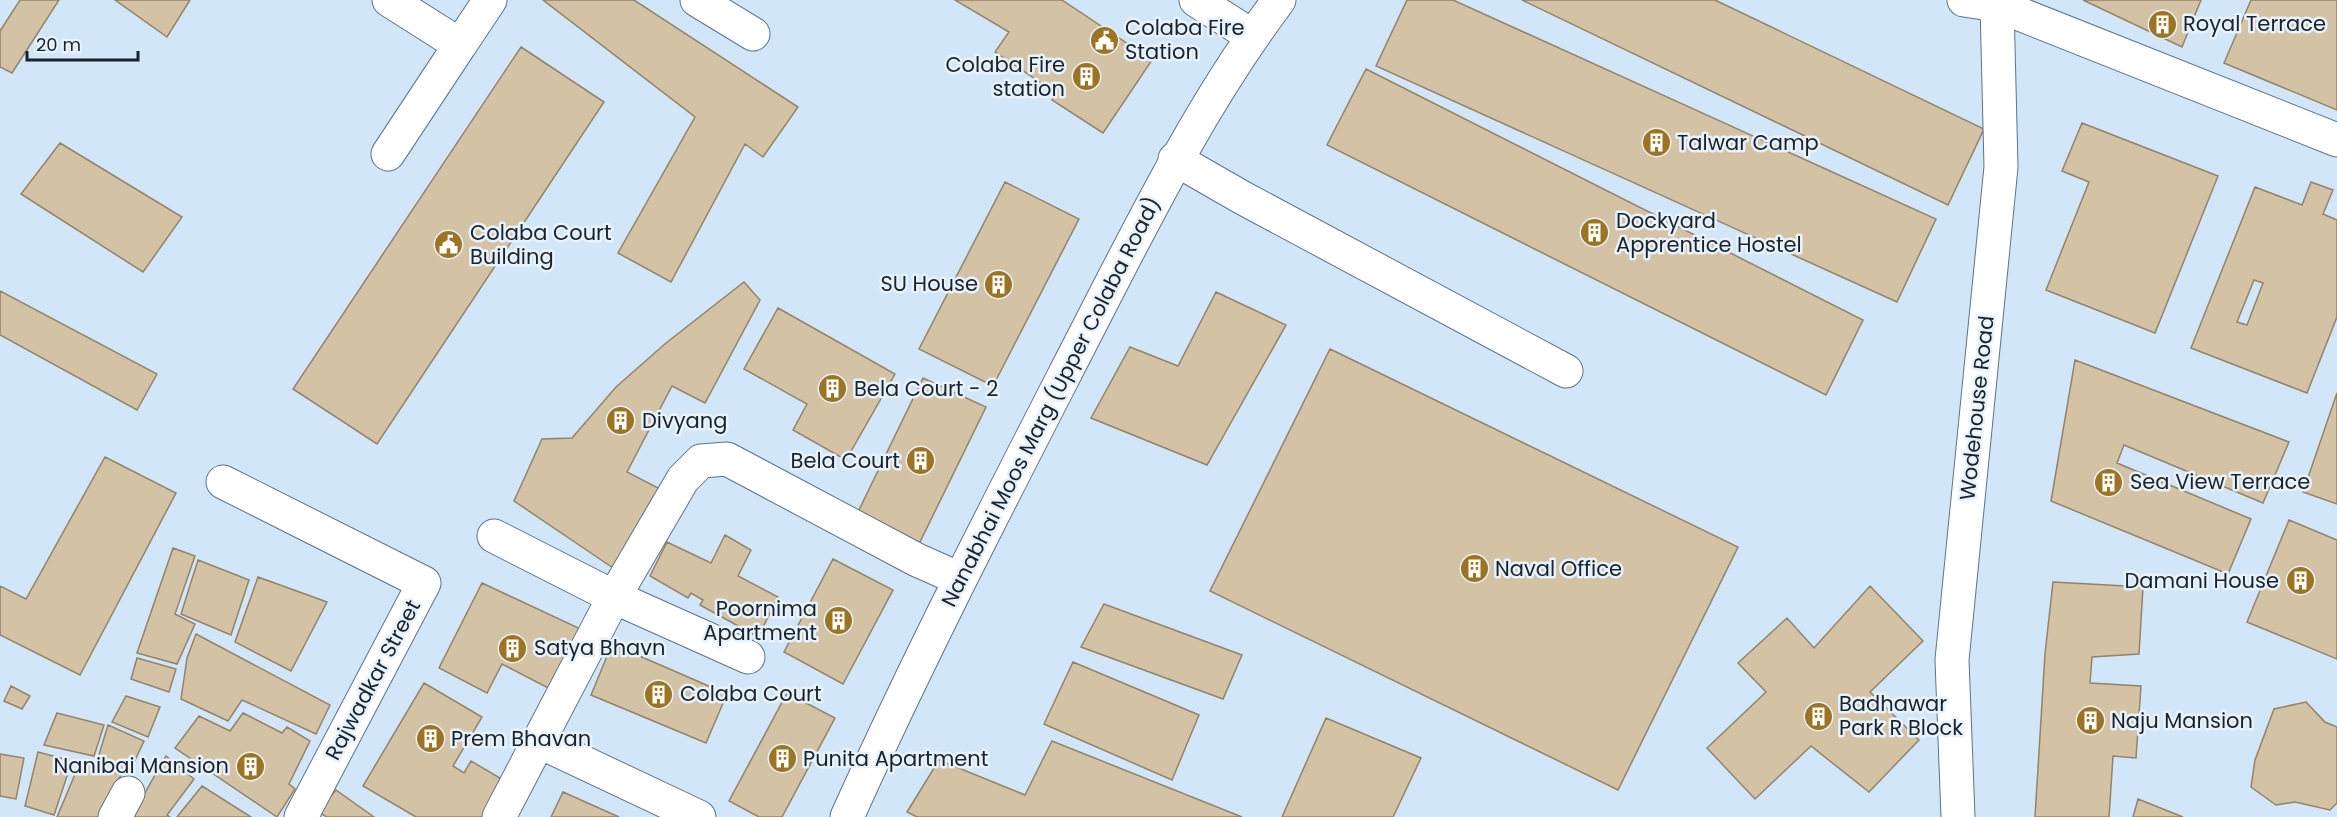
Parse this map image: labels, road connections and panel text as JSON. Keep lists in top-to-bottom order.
{
  "streets": {
    "street": ["Nanabhai Moos Marg (Upper Colaba Road)", "Wodehouse Road", "Rajwadkar Street"]
  },
  "places": {
    "building": [
      "Royal Terrace",
      "Colaba Fire station",
      "Talwar Camp",
      "Dockyard Apprentice Hostel",
      "SU House",
      "Bela Court - 2",
      "Divyang",
      "Bela Court",
      "Sea View Terrace",
      "Naval Office",
      "Damani House",
      "Poornima Apartment",
      "Satya Bhavn",
      "Colaba Court",
      "Badhawar Park R Block",
      "Naju Mansion",
      "Prem Bhavan",
      "Punita Apartment",
      "Nanibai Mansion"
    ],
    "public building": ["Colaba Fire Station", "Colaba Court Building"]
  },
  "scale_bar": "20 m"
}
